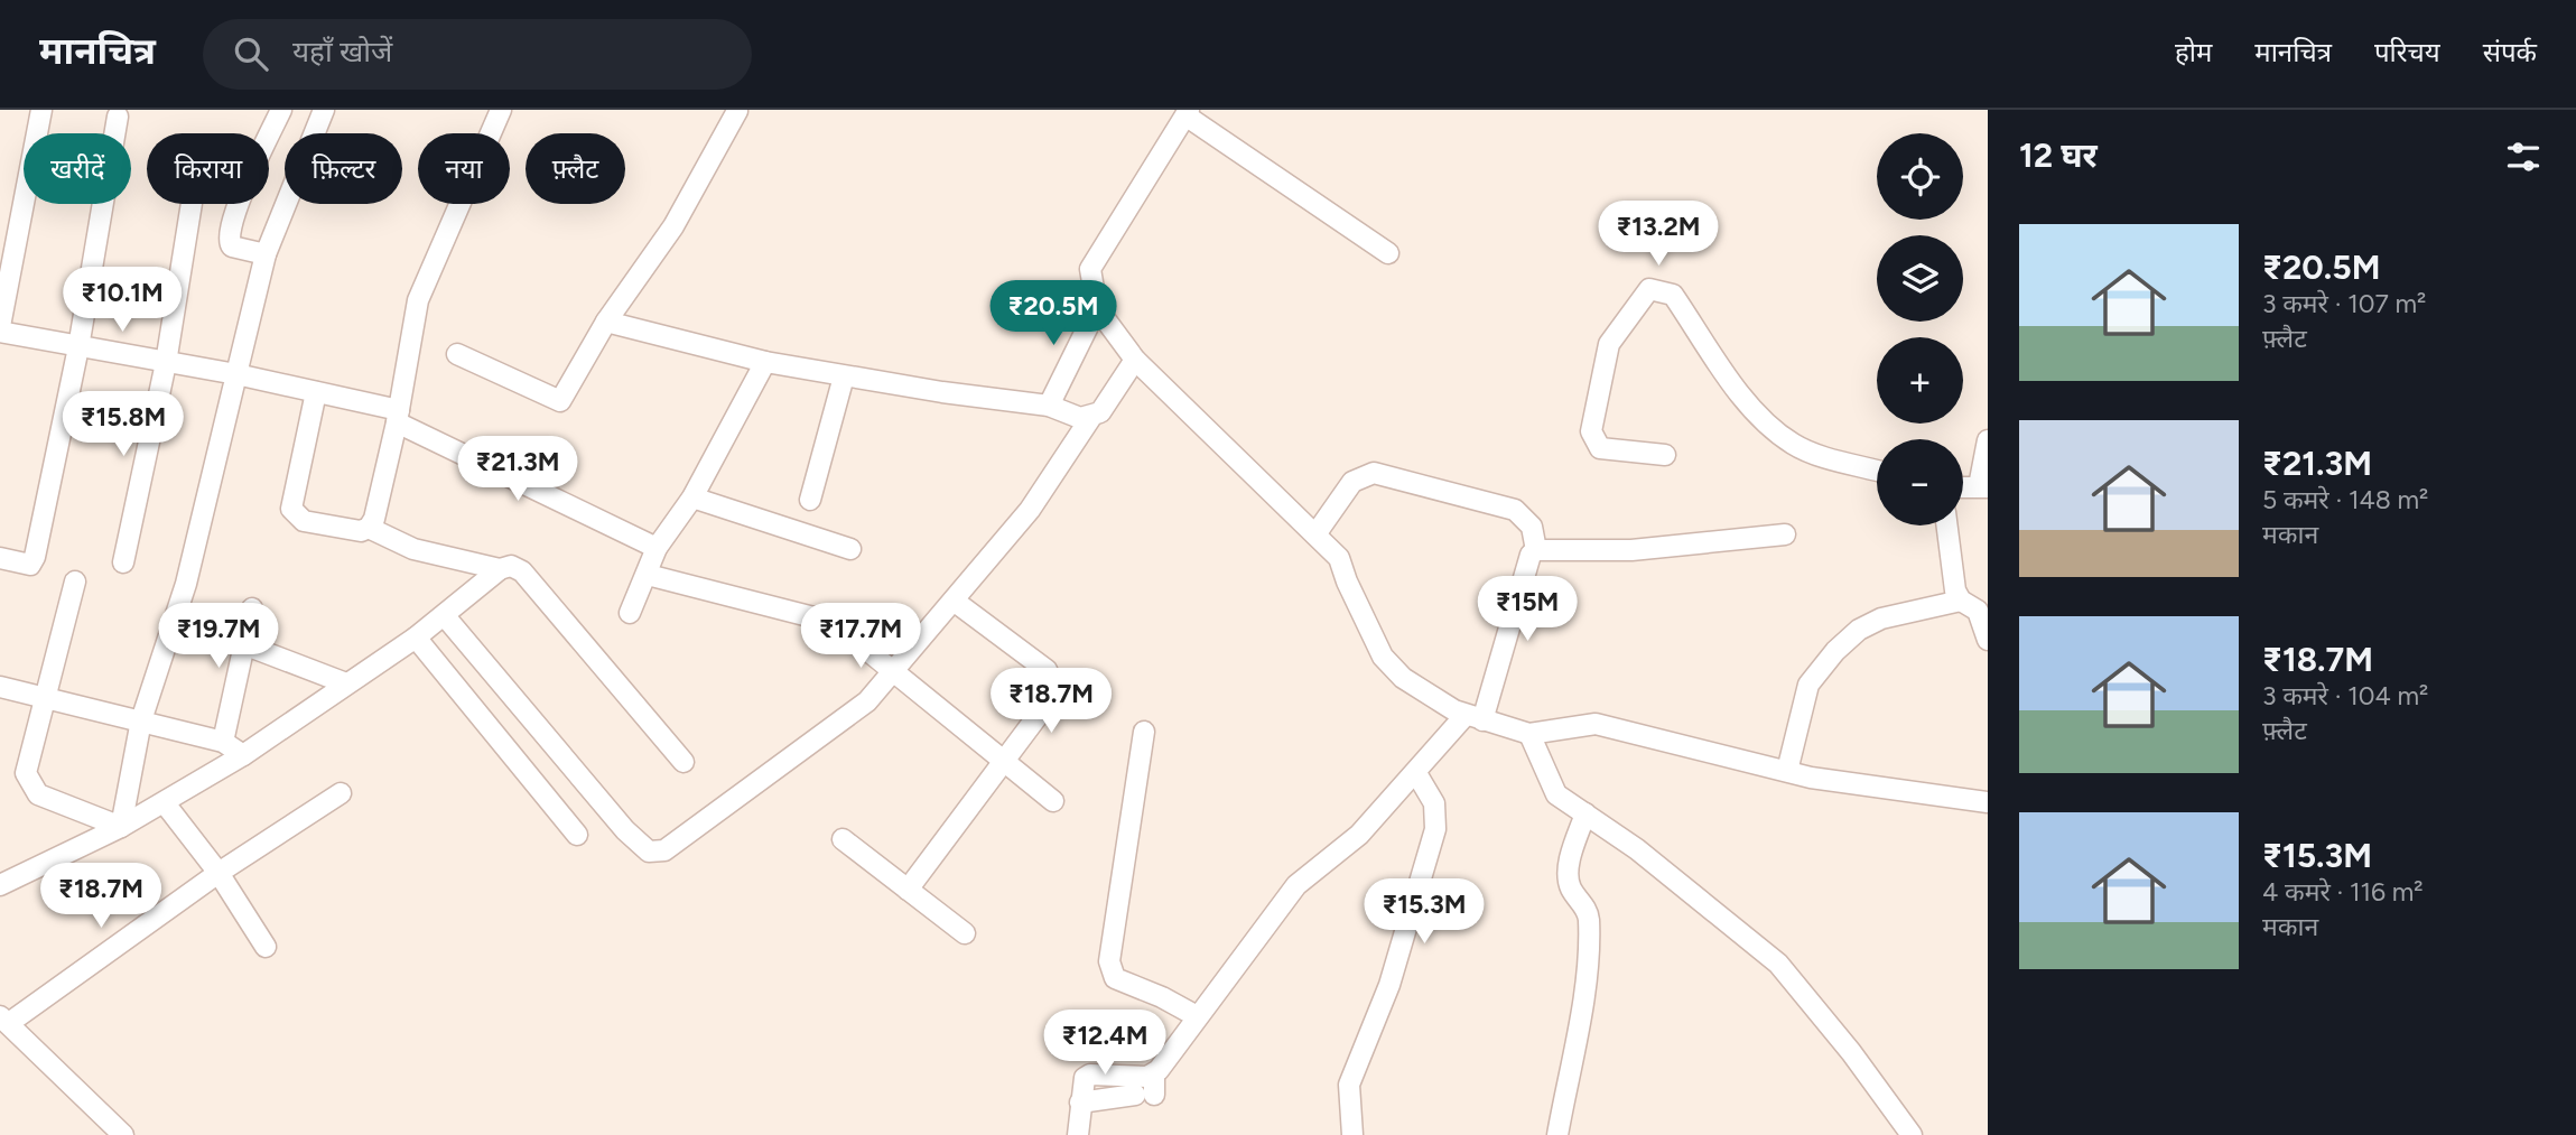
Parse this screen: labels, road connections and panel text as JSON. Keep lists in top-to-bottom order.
{
  "page": {
    "header": "मानचित्र",
    "search": "यहाँ खोजें",
    "nav": [
      "होम",
      "मानचित्र",
      "परिचय",
      "संपर्क"
    ],
    "heading": "12 घर",
    "map_buttons": ["+", "−"],
    "chip": [
      "खरीदें",
      "किराया",
      "फ़िल्टर",
      "नया",
      "फ़्लैट"
    ],
    "price": [
      "₹13.2M",
      "₹10.1M",
      "₹20.5M",
      "₹15.8M",
      "₹21.3M",
      "₹15M",
      "₹19.7M",
      "₹17.7M",
      "₹18.7M",
      "₹18.7M",
      "₹15.3M",
      "₹12.4M"
    ],
    "list": [
      {
        "name": "₹20.5M",
        "note": "3 कमरे · 107 m² · फ़्लैट"
      },
      {
        "name": "₹21.3M",
        "note": "5 कमरे · 148 m² · मकान"
      },
      {
        "name": "₹18.7M",
        "note": "3 कमरे · 104 m² · फ़्लैट"
      },
      {
        "name": "₹15.3M",
        "note": "4 कमरे · 116 m² · मकान"
      }
    ]
  }
}
